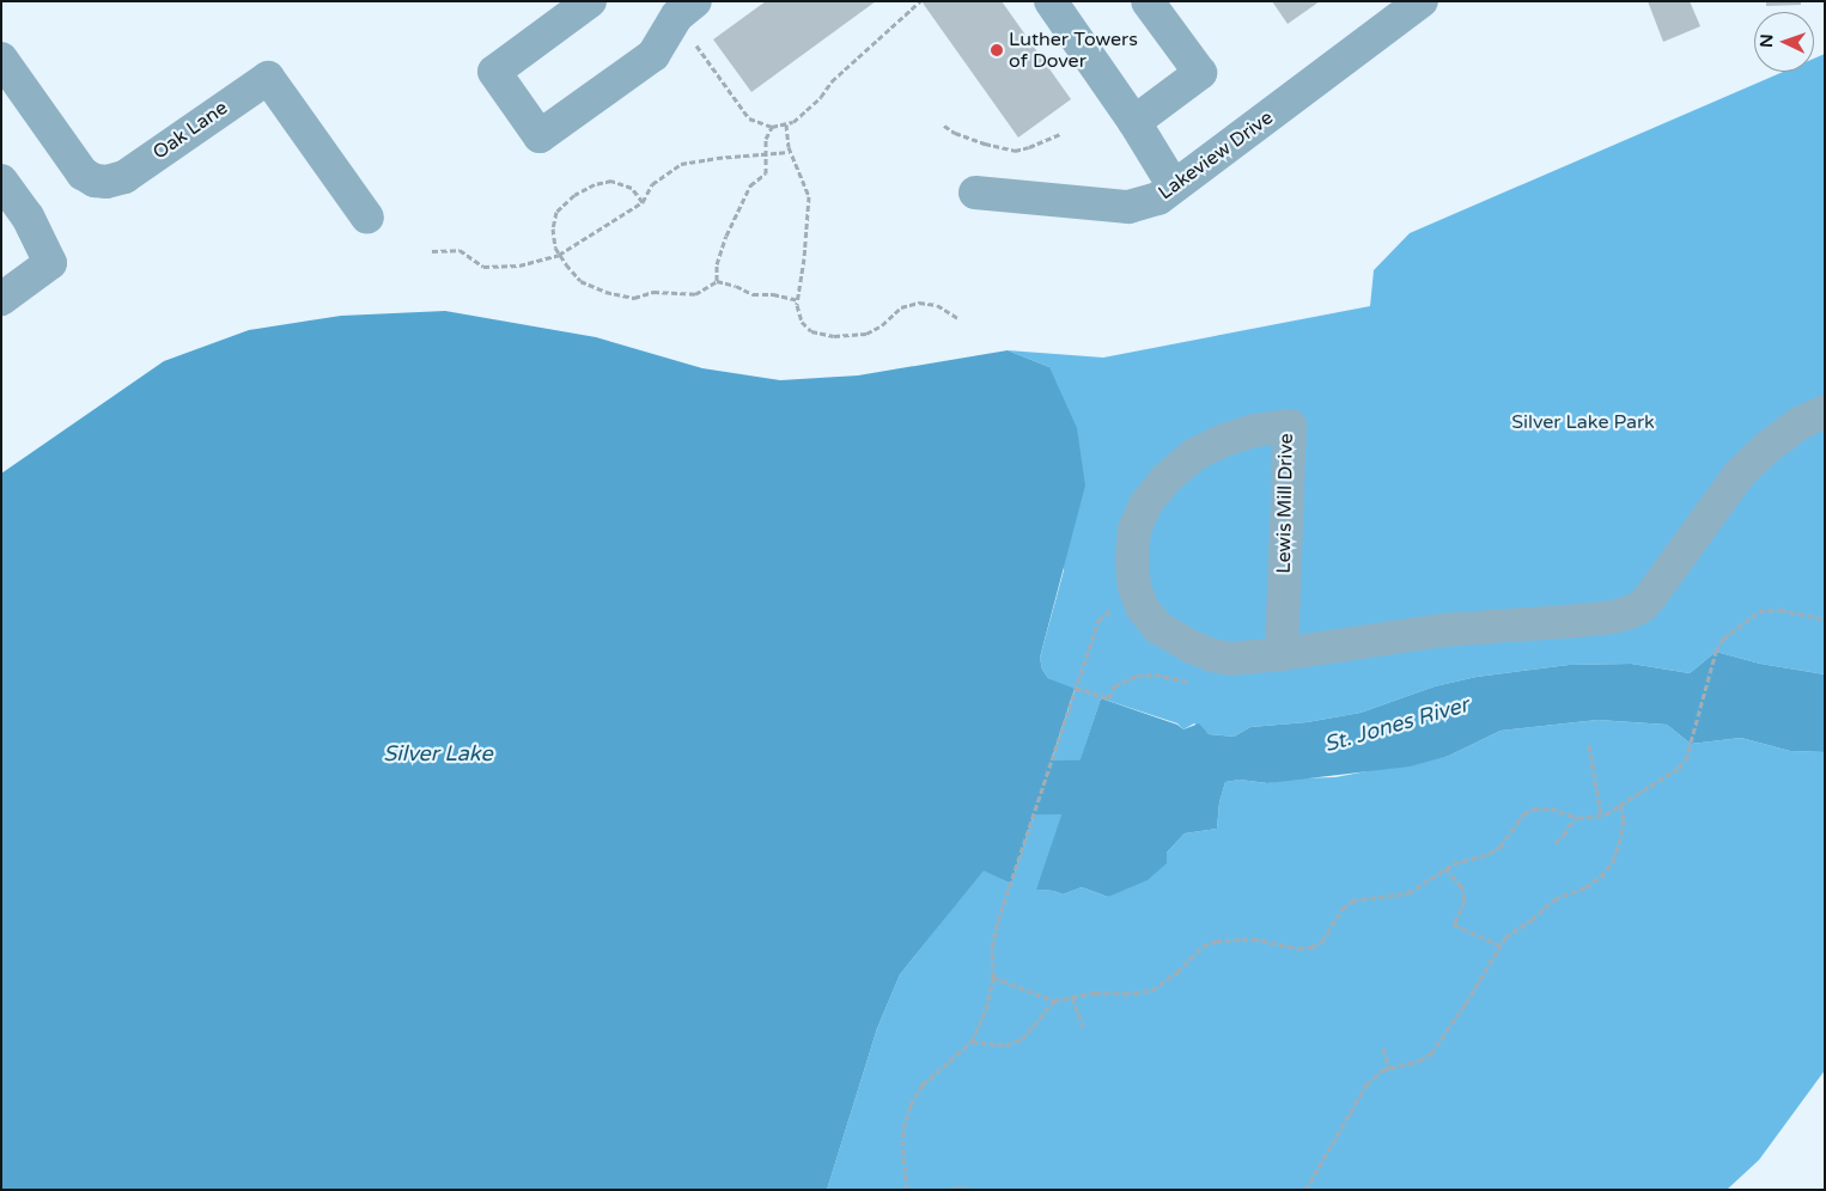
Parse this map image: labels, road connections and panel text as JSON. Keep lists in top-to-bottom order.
{
  "streets": {
    "street": ["Oak Lane", "Lakeview Drive", "Lewis Mill Drive"]
  },
  "water": ["St. Jones River", "Silver Lake"],
  "parks": ["Silver Lake Park"],
  "places": ["Luther Towers of Dover"],
  "north": "left"
}
